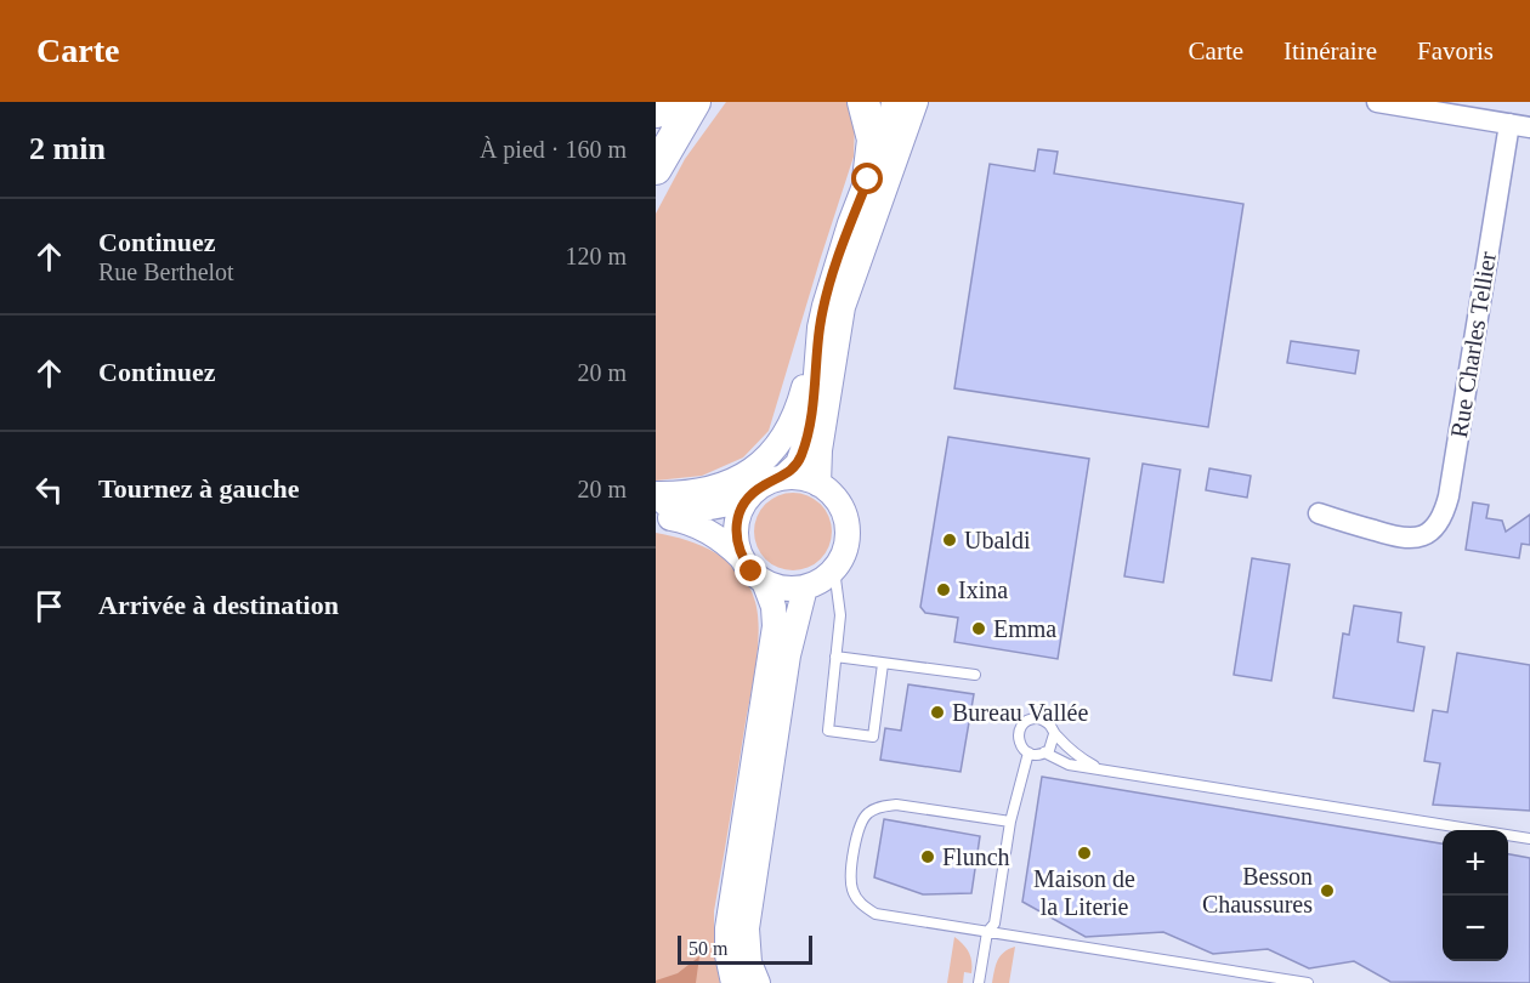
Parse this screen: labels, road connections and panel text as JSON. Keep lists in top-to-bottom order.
{
  "streets": {
    "street": ["Rue Charles Tellier"]
  },
  "places": [
    "Ubaldi",
    "Ixina",
    "Emma",
    "Bureau Vallée",
    "Maison de la Literie",
    "Flunch",
    "Besson Chaussures"
  ],
  "scale_bar": "50 m",
  "page": {
    "header": "Carte",
    "nav": ["Carte", "Itinéraire", "Favoris"],
    "heading": ["2 min", "À pied · 160 m"],
    "list": [
      ["Continuez", "Rue Berthelot", "120 m"],
      ["Continuez", "20 m"],
      ["Tournez à gauche", "20 m"],
      "Arrivée à destination"
    ],
    "map_buttons": ["+", "−"],
    "scale": "50 m"
  }
}
